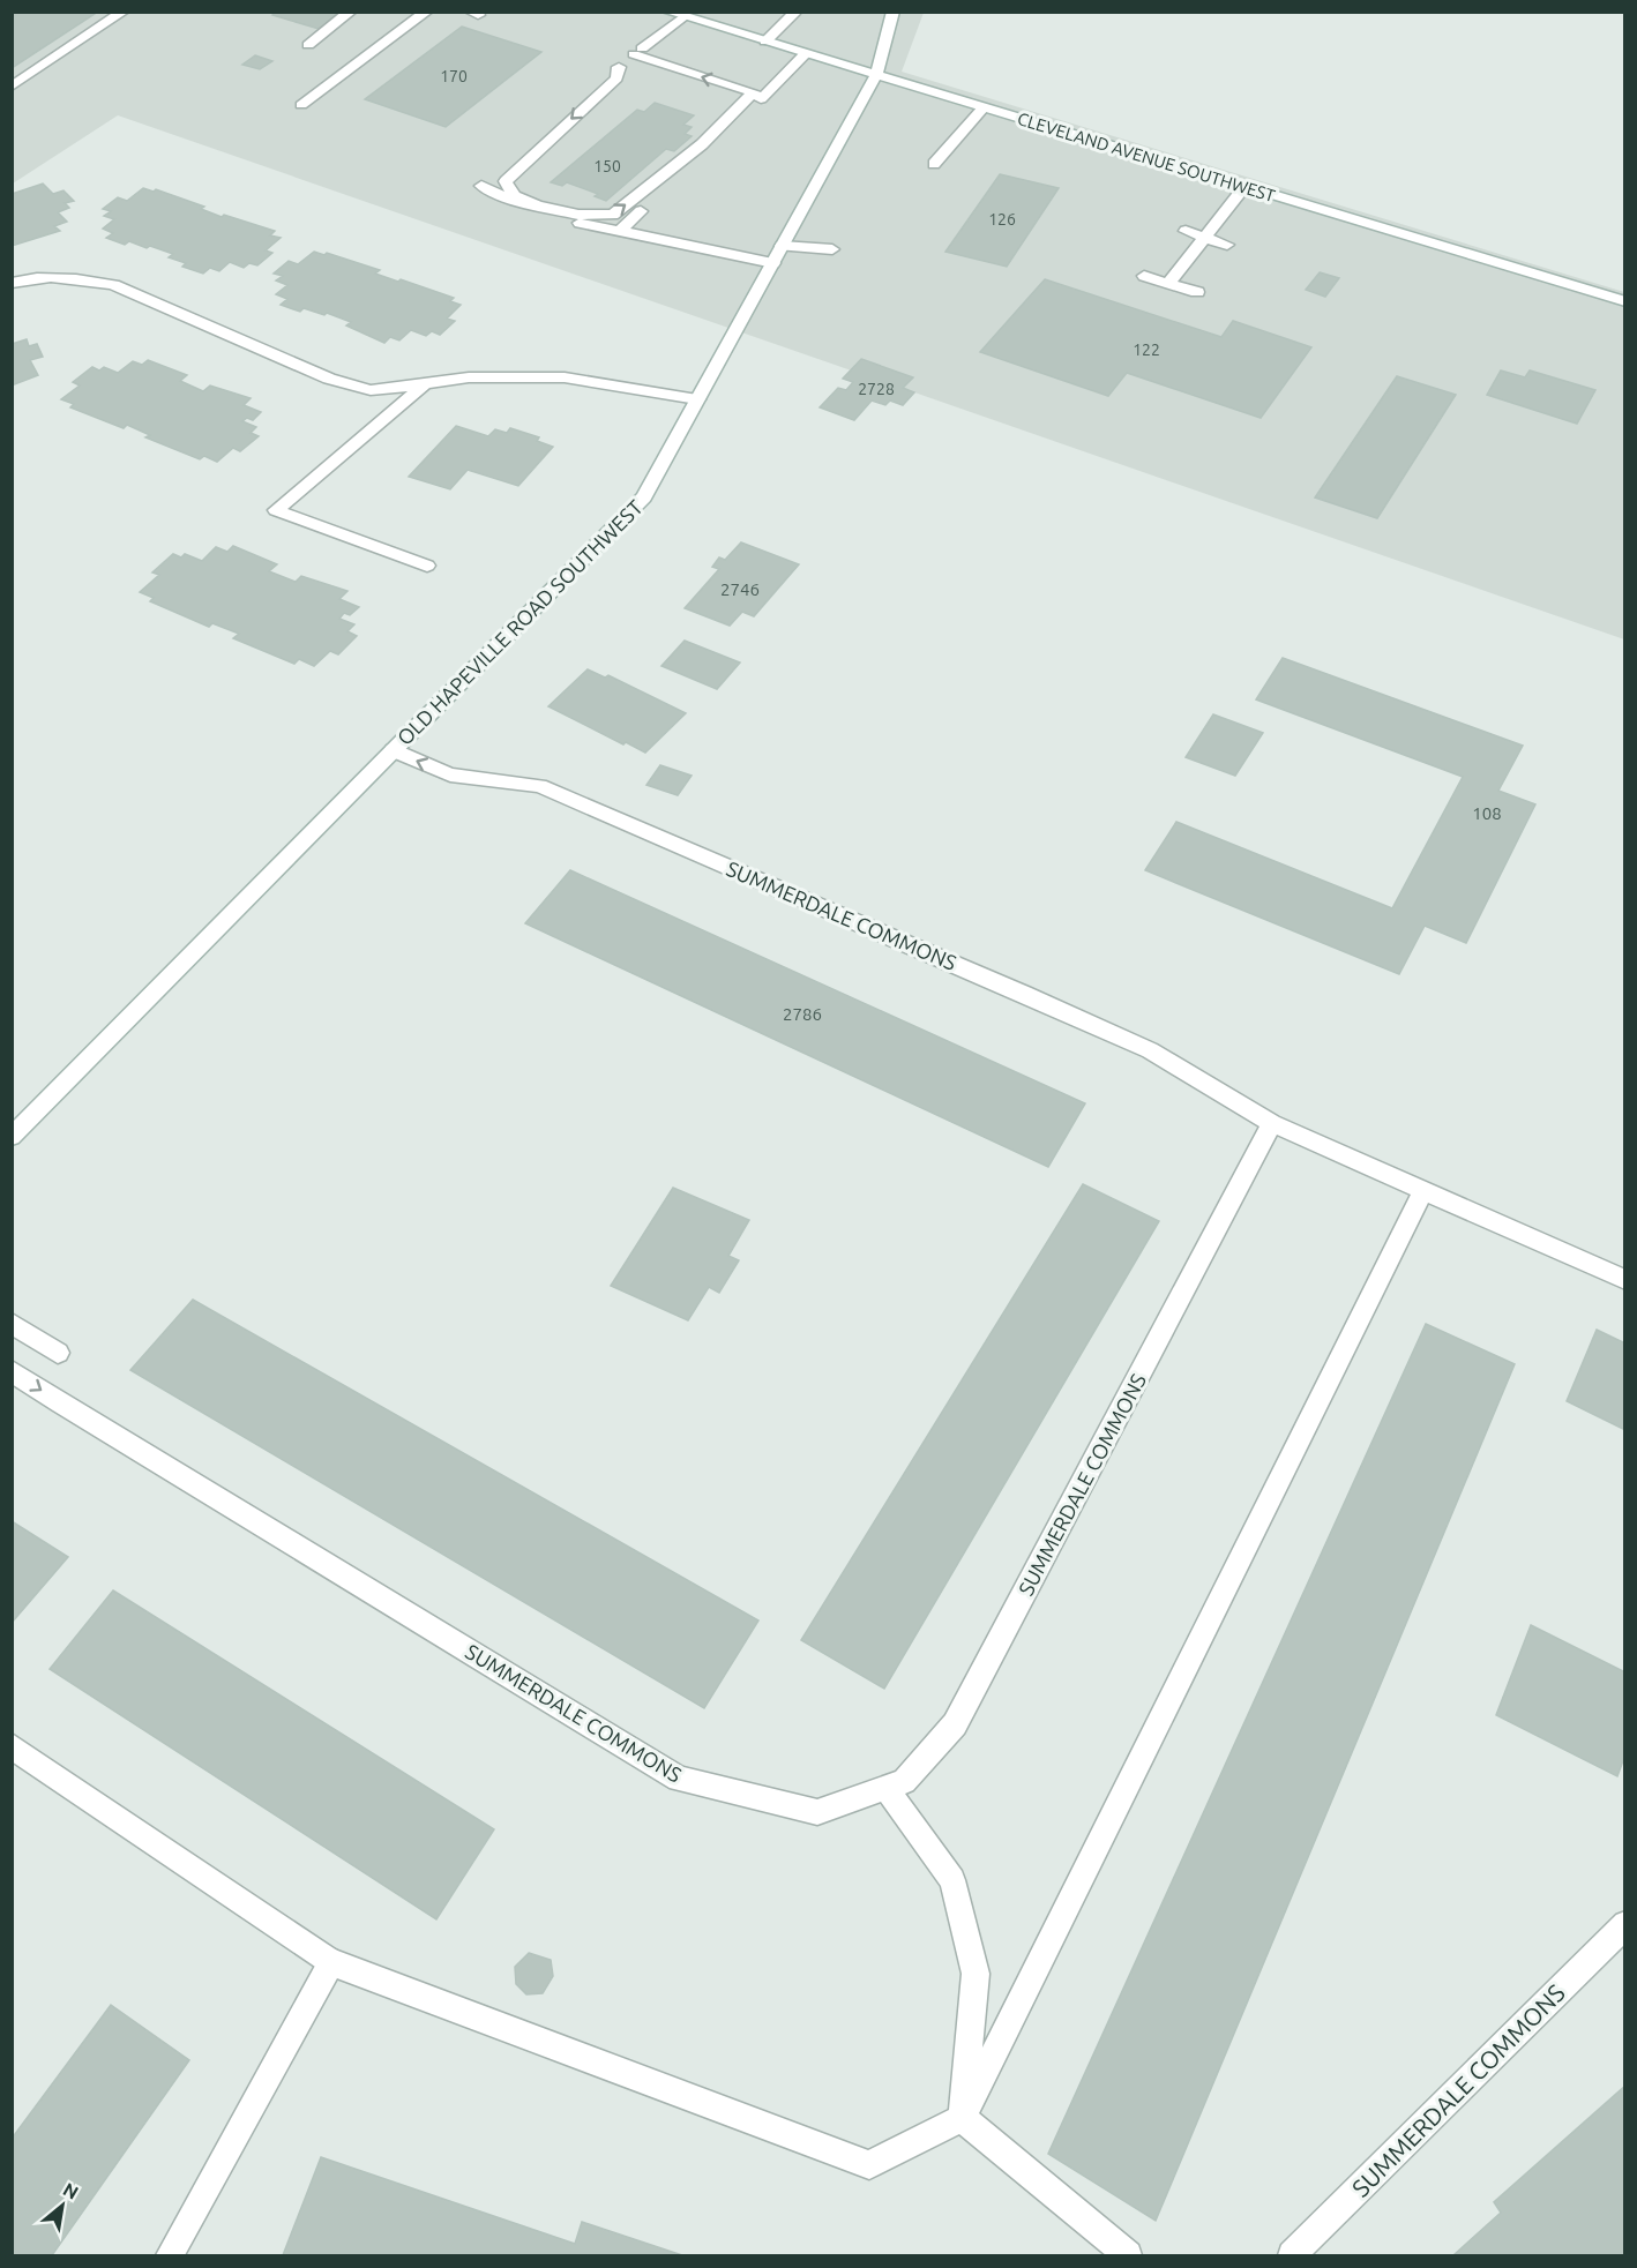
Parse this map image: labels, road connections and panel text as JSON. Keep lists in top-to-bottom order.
{
  "streets": {
    "street": ["CLEVELAND AVENUE SOUTHWEST", "OLD HAPEVILLE ROAD SOUTHWEST", "SUMMERDALE COMMONS"]
  },
  "crossings": [
    ["CLEVELAND AVENUE SOUTHWEST", "OLD HAPEVILLE ROAD SOUTHWEST"],
    ["OLD HAPEVILLE ROAD SOUTHWEST", "SUMMERDALE COMMONS"]
  ],
  "house_numbers": [
    "170",
    "150",
    "126",
    "122",
    "2728",
    "2746",
    "108",
    "2786"
  ],
  "north": "top right"
}
